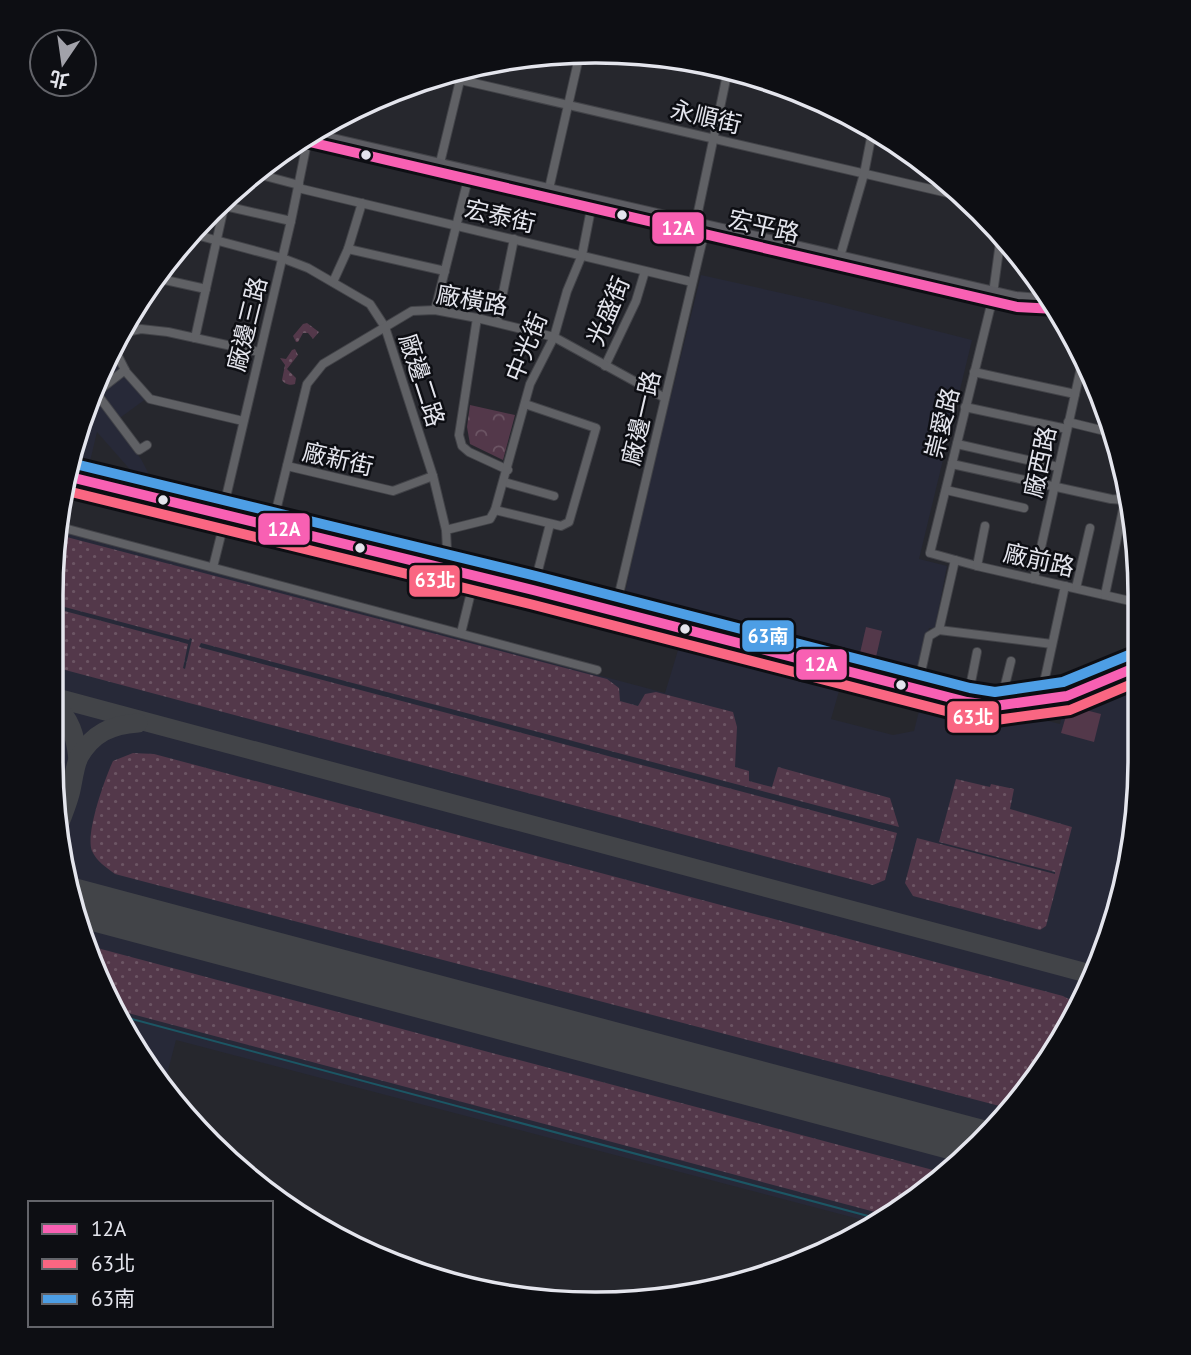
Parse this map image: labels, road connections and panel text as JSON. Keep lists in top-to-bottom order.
{
  "streets": {
    "street": [
      "永順街",
      "宏泰街",
      "宏平路",
      "廠橫路",
      "光盛街",
      "廠邊三路",
      "中光街",
      "廠邊二路",
      "廠邊一路",
      "崇愛路",
      "廠新街",
      "廠西路",
      "廠前路"
    ]
  },
  "crossings": [
    ["永順街", "廠邊一路"],
    ["宏泰街", "光盛街"],
    ["宏泰街", "廠邊三路"],
    ["宏泰街", "中光街"],
    ["宏泰街", "廠邊一路"],
    ["宏平路", "中光街"],
    ["宏平路", "廠邊一路"],
    ["宏平路", "崇愛路"],
    ["廠橫路", "光盛街"],
    ["廠橫路", "中光街"],
    ["廠橫路", "廠邊二路"],
    ["廠橫路", "廠邊一路"],
    ["廠橫路", "廠新街"],
    ["廠邊三路", "廠邊二路"],
    ["廠邊二路", "廠新街"],
    ["崇愛路", "廠前路"],
    ["廠西路", "廠前路"]
  ],
  "lines": ["transit line 12A", "transit line 63南", "transit line 63北"],
  "legend": ["12A", "63北", "63南"],
  "north": "bottom"
}
